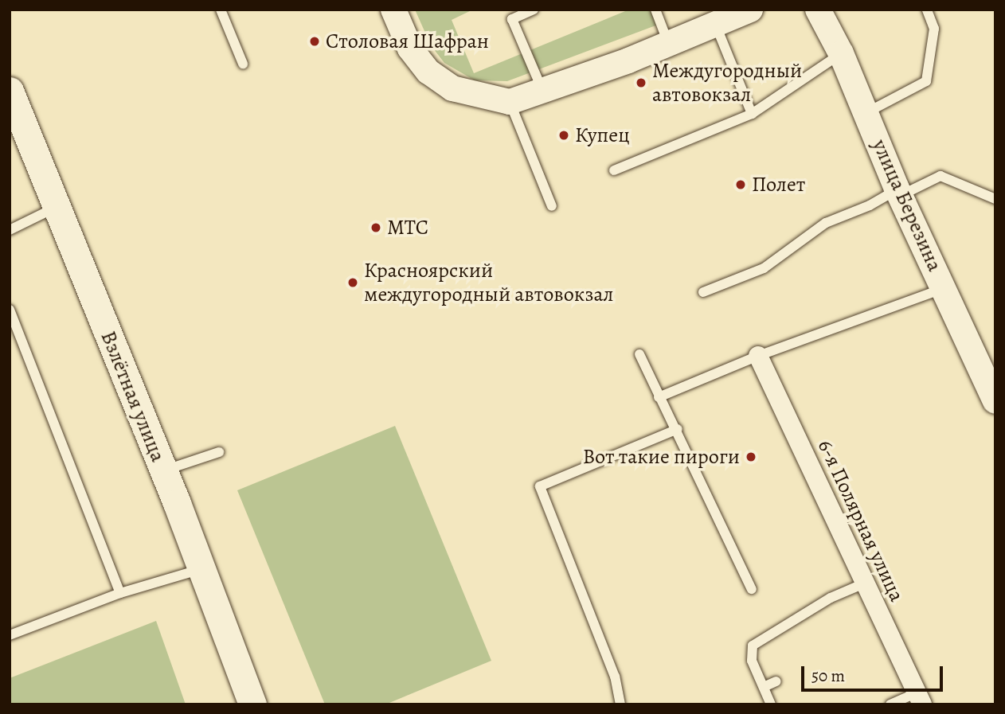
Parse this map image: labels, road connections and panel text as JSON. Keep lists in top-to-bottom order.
{
  "streets": {
    "main road": ["Взлётная улица"],
    "street": ["улица Березина", "6-я Полярная улица"]
  },
  "places": [
    "Столовая Шафран",
    "Междугородный автовокзал",
    "Купец",
    "Полет",
    "МТС",
    "Красноярский междугородный автовокзал",
    "Вот такие пироги"
  ],
  "scale_bar": "50 m"
}
